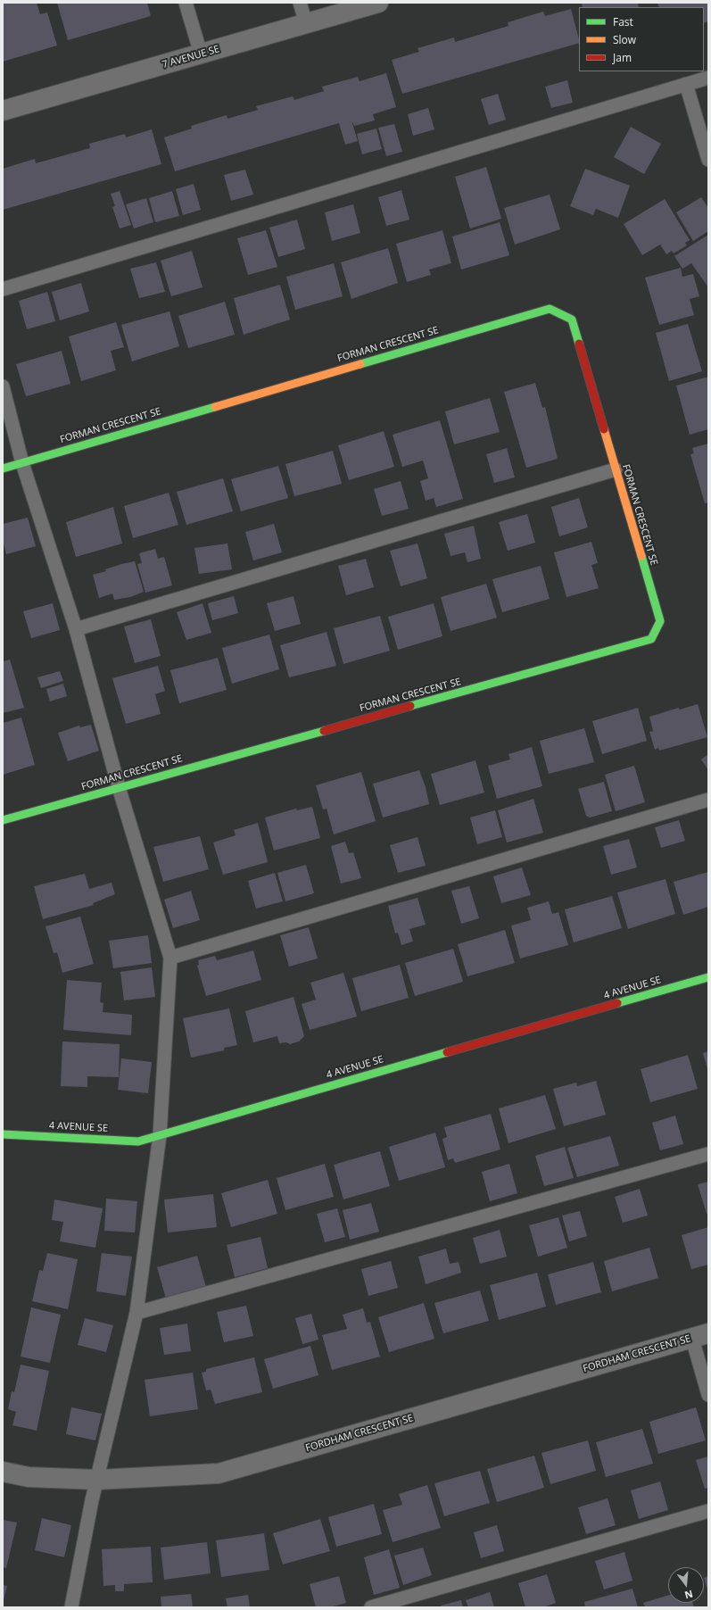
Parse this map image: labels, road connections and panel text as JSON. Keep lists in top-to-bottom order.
{
  "streets": {
    "street": [
      "7 AVENUE SE",
      "FORMAN CRESCENT SE",
      "4 AVENUE SE",
      "FORDHAM CRESCENT SE"
    ]
  },
  "legend": ["Fast", "Slow", "Jam"],
  "north": "bottom"
}
